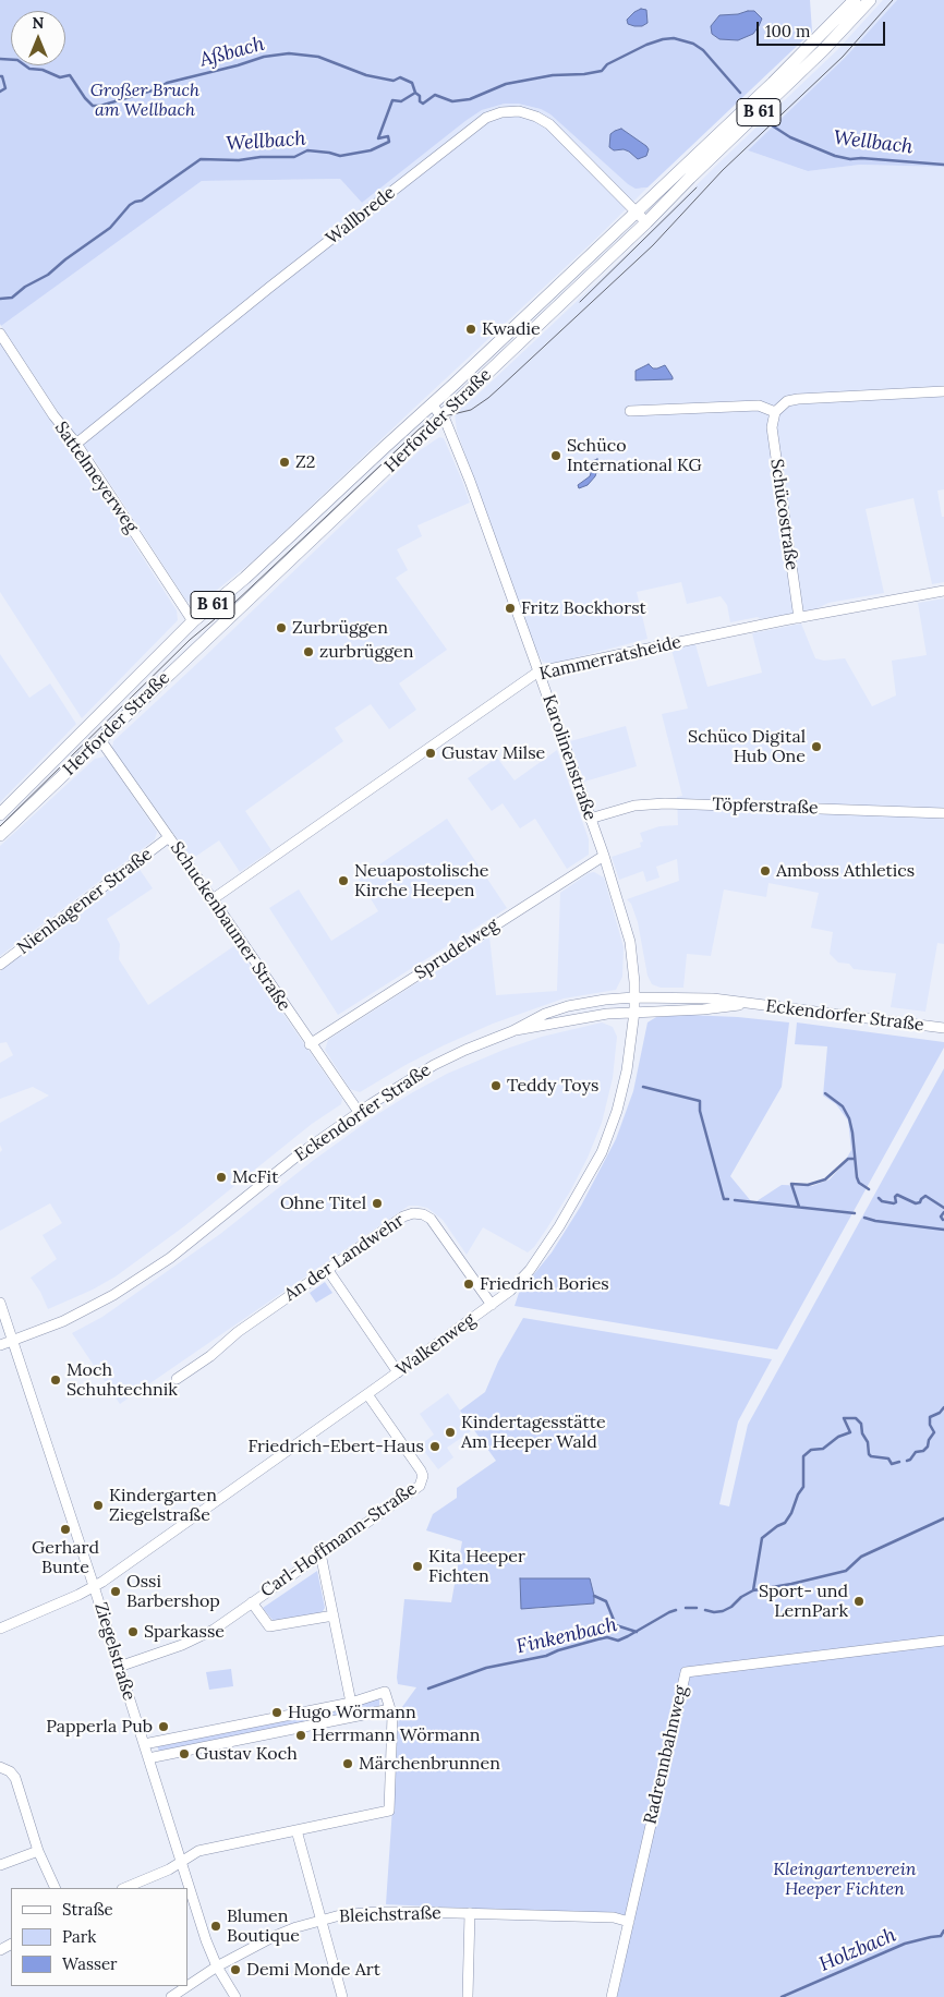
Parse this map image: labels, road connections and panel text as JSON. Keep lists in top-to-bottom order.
{
  "streets": {
    "main road": ["B 61", "Herforder Straße"],
    "street": [
      "Wallbrede",
      "Sattelmeyerweg",
      "Schücostraße",
      "Kammerratsheide",
      "Karolinenstraße",
      "Töpferstraße",
      "Nienhagener Straße",
      "Schuckenbaumer Straße",
      "Sprudelweg",
      "Eckendorfer Straße",
      "An der Landwehr",
      "Walkenweg",
      "Carl-Hoffmann-Straße",
      "Ziegelstraße",
      "Radrennbahnweg",
      "Bleichstraße"
    ]
  },
  "crossings": [
    ["Wallbrede", "Herforder Straße"],
    ["Wallbrede", "Sattelmeyerweg"],
    ["Herforder Straße", "Sattelmeyerweg"],
    ["Herforder Straße", "Karolinenstraße"],
    ["Herforder Straße", "Schuckenbaumer Straße"],
    ["Schücostraße", "Kammerratsheide"],
    ["Kammerratsheide", "Karolinenstraße"],
    ["Kammerratsheide", "Schuckenbaumer Straße"],
    ["Karolinenstraße", "Töpferstraße"],
    ["Karolinenstraße", "Sprudelweg"],
    ["Karolinenstraße", "Eckendorfer Straße"],
    ["Karolinenstraße", "Walkenweg"],
    ["Nienhagener Straße", "Schuckenbaumer Straße"],
    ["Schuckenbaumer Straße", "Sprudelweg"],
    ["Schuckenbaumer Straße", "Eckendorfer Straße"],
    ["Eckendorfer Straße", "Walkenweg"],
    ["Eckendorfer Straße", "Ziegelstraße"],
    ["An der Landwehr", "Walkenweg"],
    ["Walkenweg", "Carl-Hoffmann-Straße"],
    ["Walkenweg", "Ziegelstraße"],
    ["Carl-Hoffmann-Straße", "Ziegelstraße"],
    ["Ziegelstraße", "Bleichstraße"],
    ["Radrennbahnweg", "Bleichstraße"]
  ],
  "water": [
    "Aßbach",
    "Wellbach",
    "Finkenbach",
    "Holzbach"
  ],
  "parks": ["Großer Bruch am Wellbach", "Kleingartenverein Heeper Fichten"],
  "places": [
    "Kwadie",
    "Schüco International KG",
    "Z2",
    "Fritz Bockhorst",
    "Zurbrüggen",
    "zurbrüggen",
    "Schüco Digital Hub One",
    "Gustav Milse",
    "Amboss Athletics",
    "Neuapostolische Kirche Heepen",
    "Teddy Toys",
    "McFit",
    "Ohne Titel",
    "Friedrich Bories",
    "Moch Schuhtechnik",
    "Kindertagesstätte Am Heeper Wald",
    "Friedrich-Ebert-Haus",
    "Kindergarten Ziegelstraße",
    "Gerhard Bunte",
    "Kita Heeper Fichten",
    "Ossi Barbershop",
    "Sport- und LernPark",
    "Sparkasse",
    "Hugo Wörmann",
    "Papperla Pub",
    "Herrmann Wörmann",
    "Gustav Koch",
    "Märchenbrunnen",
    "Blumen Boutique",
    "Demi Monde Art"
  ],
  "legend": ["Straße", "Park", "Wasser"],
  "scale_bar": "100 m",
  "north": "top"
}
